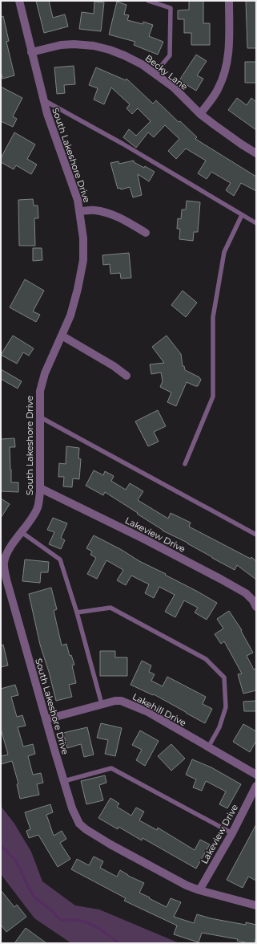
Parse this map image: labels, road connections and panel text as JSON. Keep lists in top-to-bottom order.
{
  "streets": {
    "street": [
      "Becky Lane",
      "South Lakeshore Drive",
      "Lakeview Drive",
      "Lakehill Drive"
    ]
  },
  "crossings": [
    ["Becky Lane", "South Lakeshore Drive"],
    ["South Lakeshore Drive", "Lakeview Drive"],
    ["South Lakeshore Drive", "Lakehill Drive"]
  ]
}
